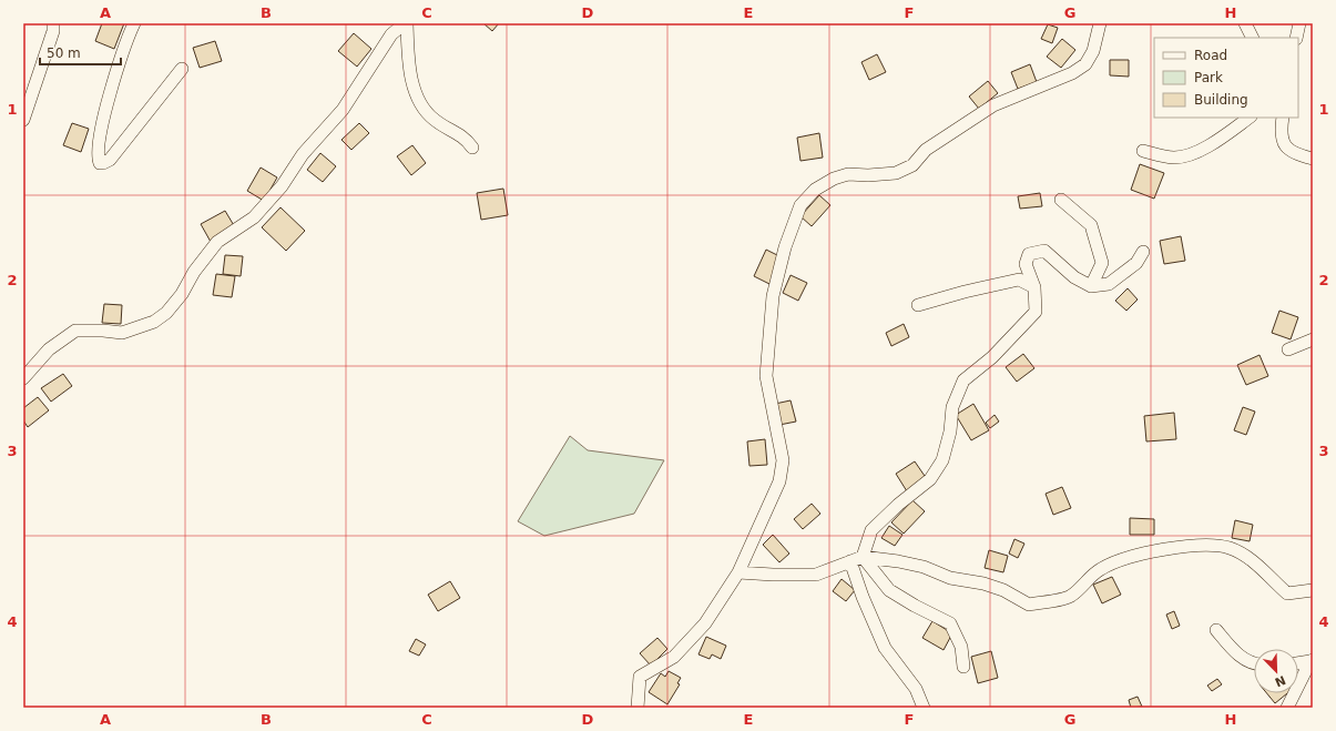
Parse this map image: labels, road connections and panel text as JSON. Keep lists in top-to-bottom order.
{
  "legend": ["Road", "Park", "Building"],
  "scale_bar": "50 m",
  "north": "bottom right",
  "grid": {
    "columns": [
      "A",
      "B",
      "C",
      "D",
      "E",
      "F",
      "G",
      "H"
    ],
    "rows": [
      "1",
      "2",
      "3",
      "4"
    ]
  }
}
